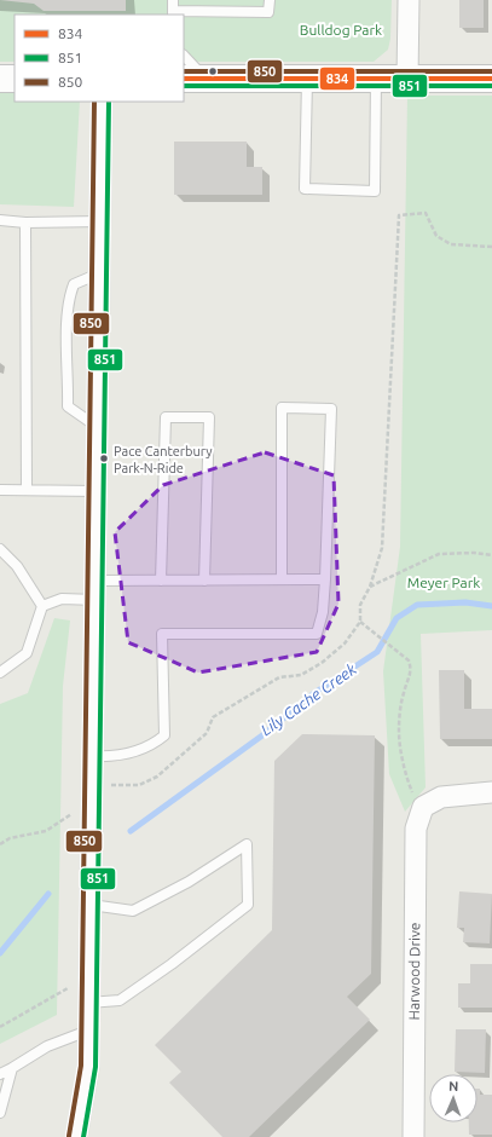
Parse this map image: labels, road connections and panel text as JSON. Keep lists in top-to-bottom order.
{
  "streets": {
    "street": ["Harwood Drive"]
  },
  "water": ["Lily Cache Creek"],
  "parks": ["Bulldog Park", "Meyer Park"],
  "places": ["Pace Canterbury Park-N-Ride"],
  "lines": ["transit line 850", "transit line 834", "transit line 851"],
  "legend": ["834", "851", "850"],
  "north": "top"
}
